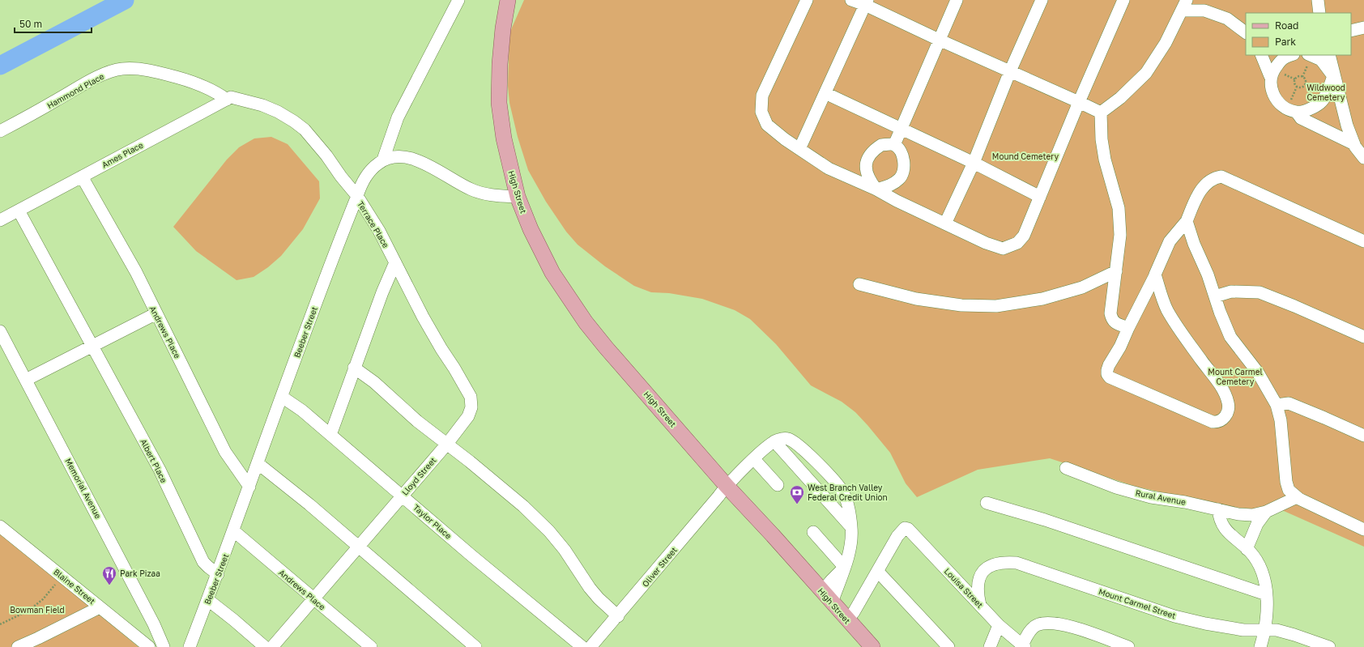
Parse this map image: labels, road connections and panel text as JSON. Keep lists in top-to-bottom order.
{
  "streets": {
    "main road": ["High Street"],
    "street": [
      "Hammond Place",
      "Ames Place",
      "Terrace Place",
      "Andrews Place",
      "Beeber Street",
      "Albert Place",
      "Lloyd Street",
      "Memorial Avenue",
      "Rural Avenue",
      "Taylor Place",
      "Oliver Street",
      "Blaine Street",
      "Louisa Street",
      "Mount Carmel Street"
    ]
  },
  "crossings": [
    ["Hammond Place", "Ames Place"],
    ["Hammond Place", "Terrace Place"],
    ["Ames Place", "Terrace Place"],
    ["Ames Place", "Andrews Place"],
    ["High Street", "Oliver Street"],
    ["Terrace Place", "Beeber Street"],
    ["Terrace Place", "Lloyd Street"],
    ["Andrews Place", "Beeber Street"],
    ["Andrews Place", "Lloyd Street"],
    ["Beeber Street", "Albert Place"],
    ["Beeber Street", "Taylor Place"],
    ["Lloyd Street", "Taylor Place"],
    ["Louisa Street", "Mount Carmel Street"]
  ],
  "parks": [
    "Wildwood Cemetery",
    "Mound Cemetery",
    "Mount Carmel Cemetery",
    "Bowman Field"
  ],
  "places": {
    "bank": ["West Branch Valley Federal Credit Union"],
    "restaurant": ["Park Pizaa"]
  },
  "legend": ["Road", "Park"],
  "scale_bar": "50 m"
}
